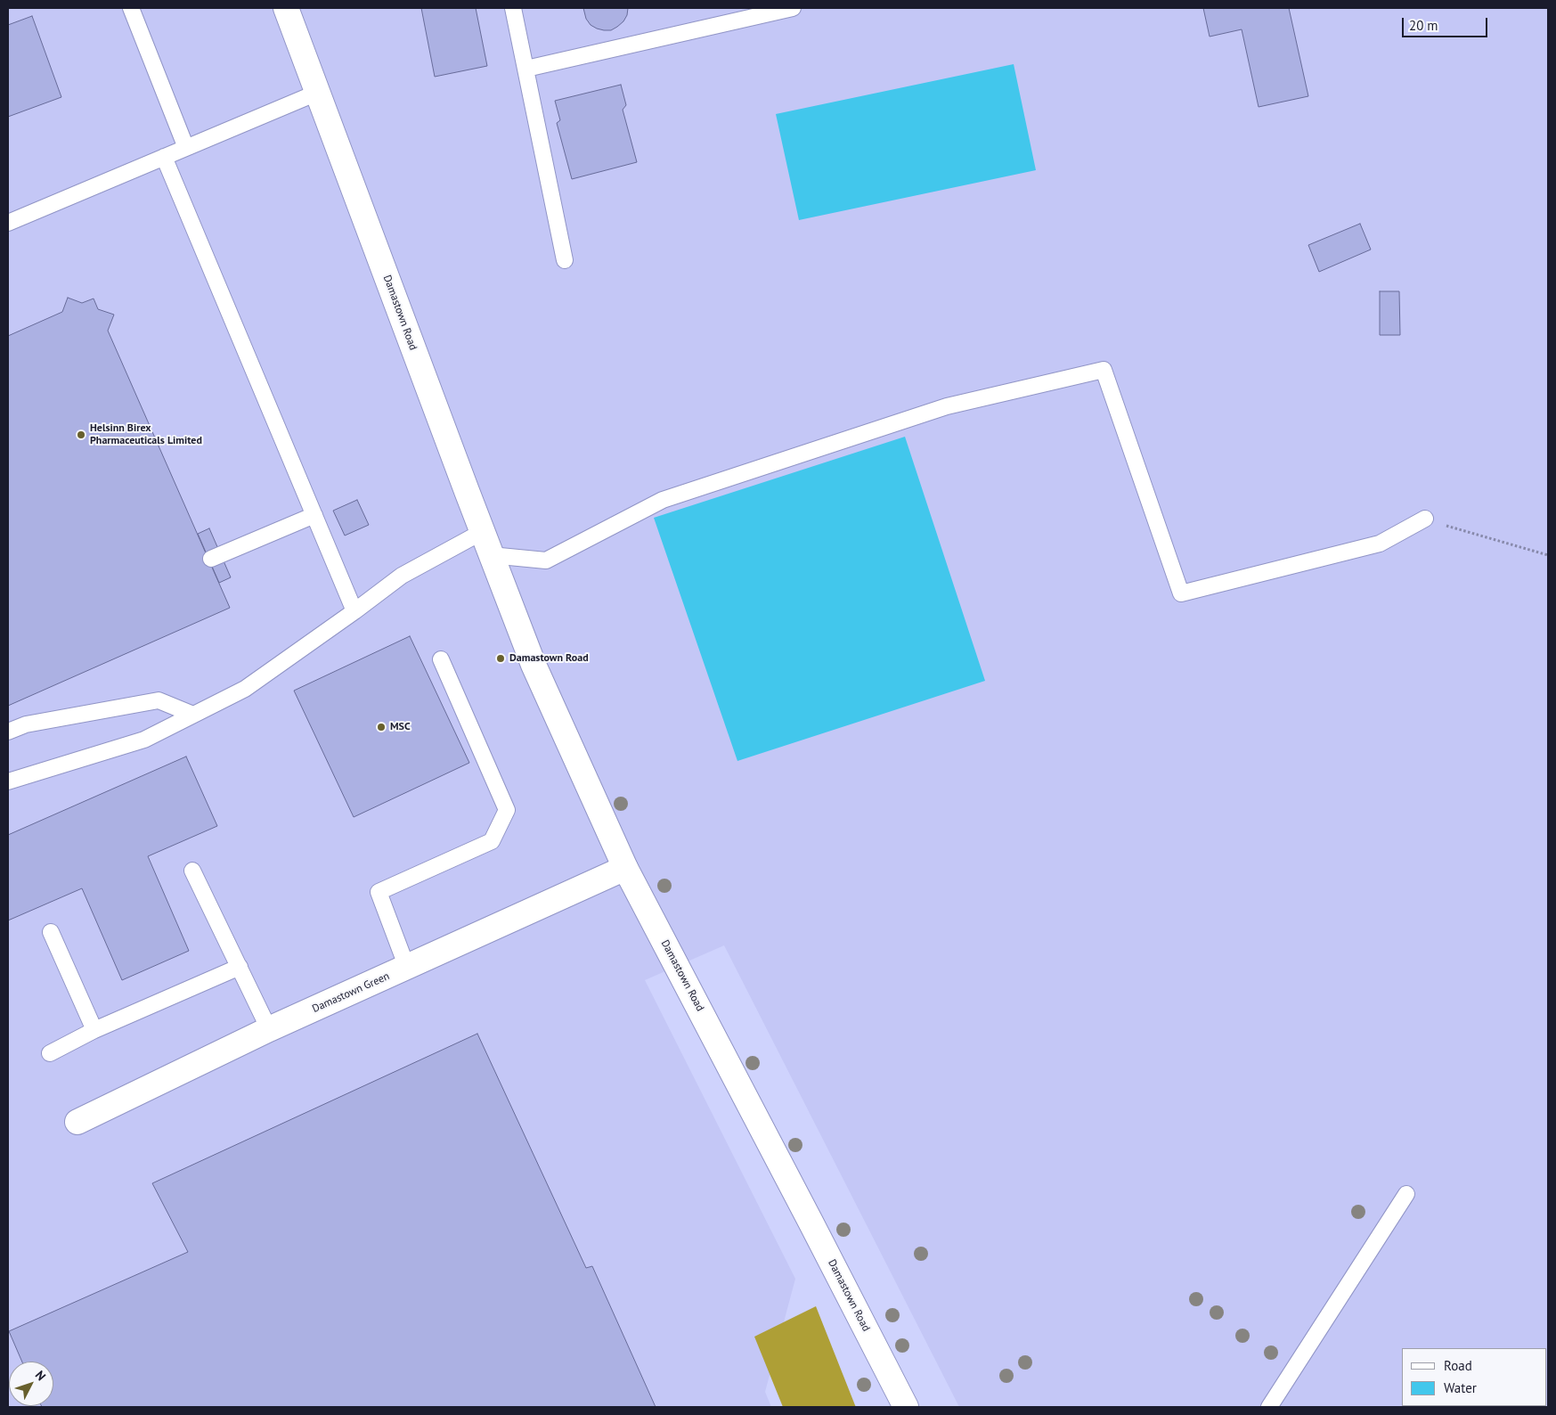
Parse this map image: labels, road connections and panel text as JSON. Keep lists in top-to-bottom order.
{
  "streets": {
    "street": ["Damastown Road", "Damastown Green"]
  },
  "crossings": [
    ["Damastown Road", "Damastown Green"]
  ],
  "places": ["Helsinn Birex Pharmaceuticals Limited", "Damastown Road", "MSC"],
  "legend": ["Road", "Water"],
  "scale_bar": "20 m",
  "north": "top right"
}
